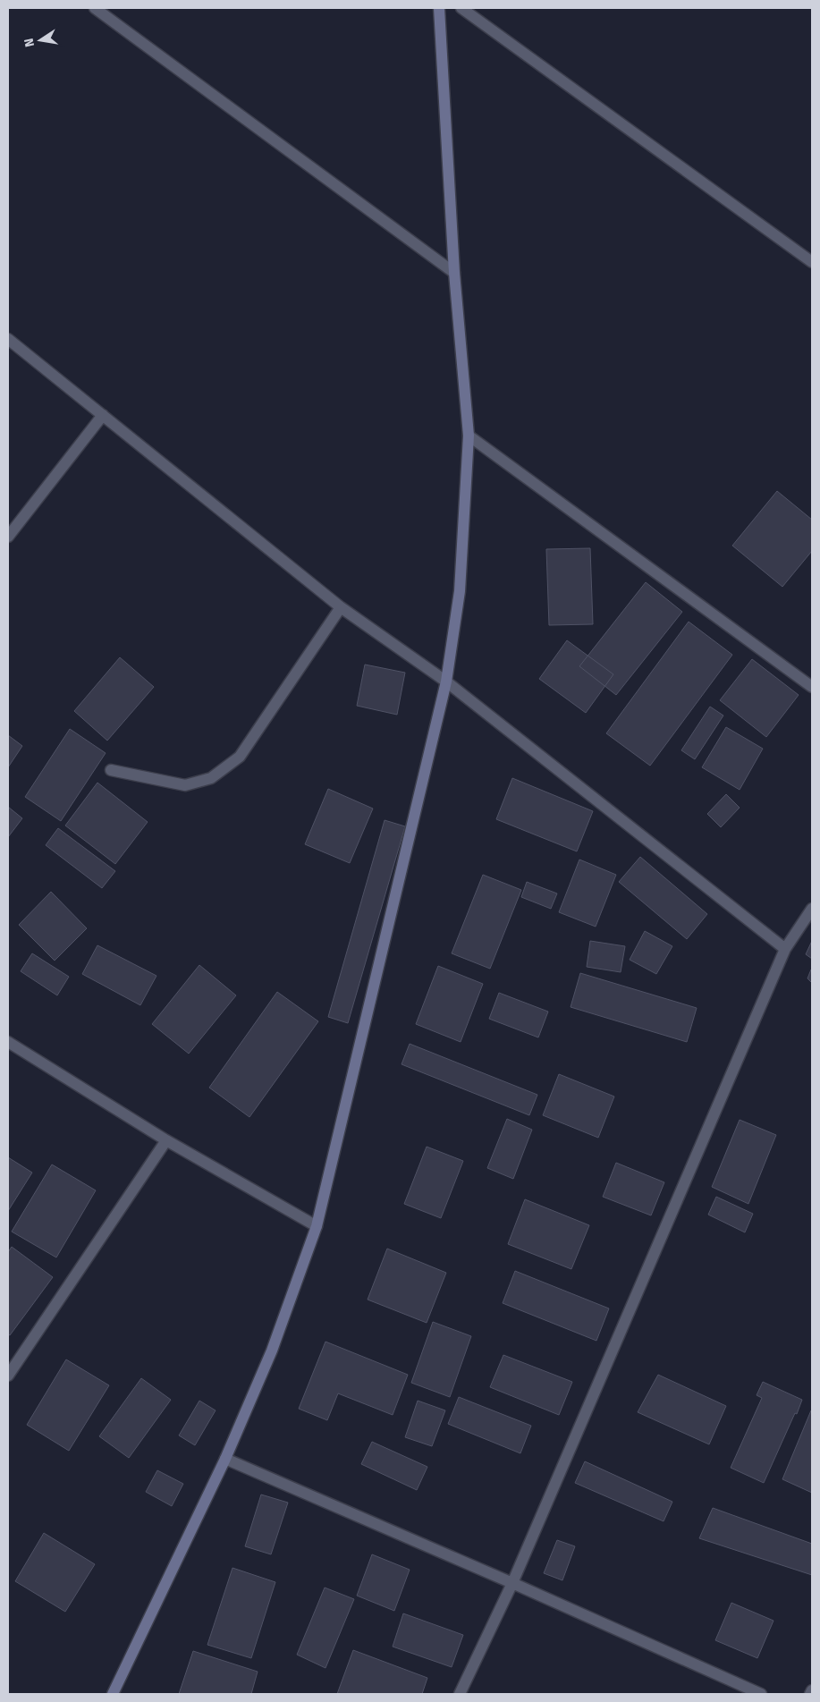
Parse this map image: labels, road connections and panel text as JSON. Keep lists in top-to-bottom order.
{
  "north": "left"
}
